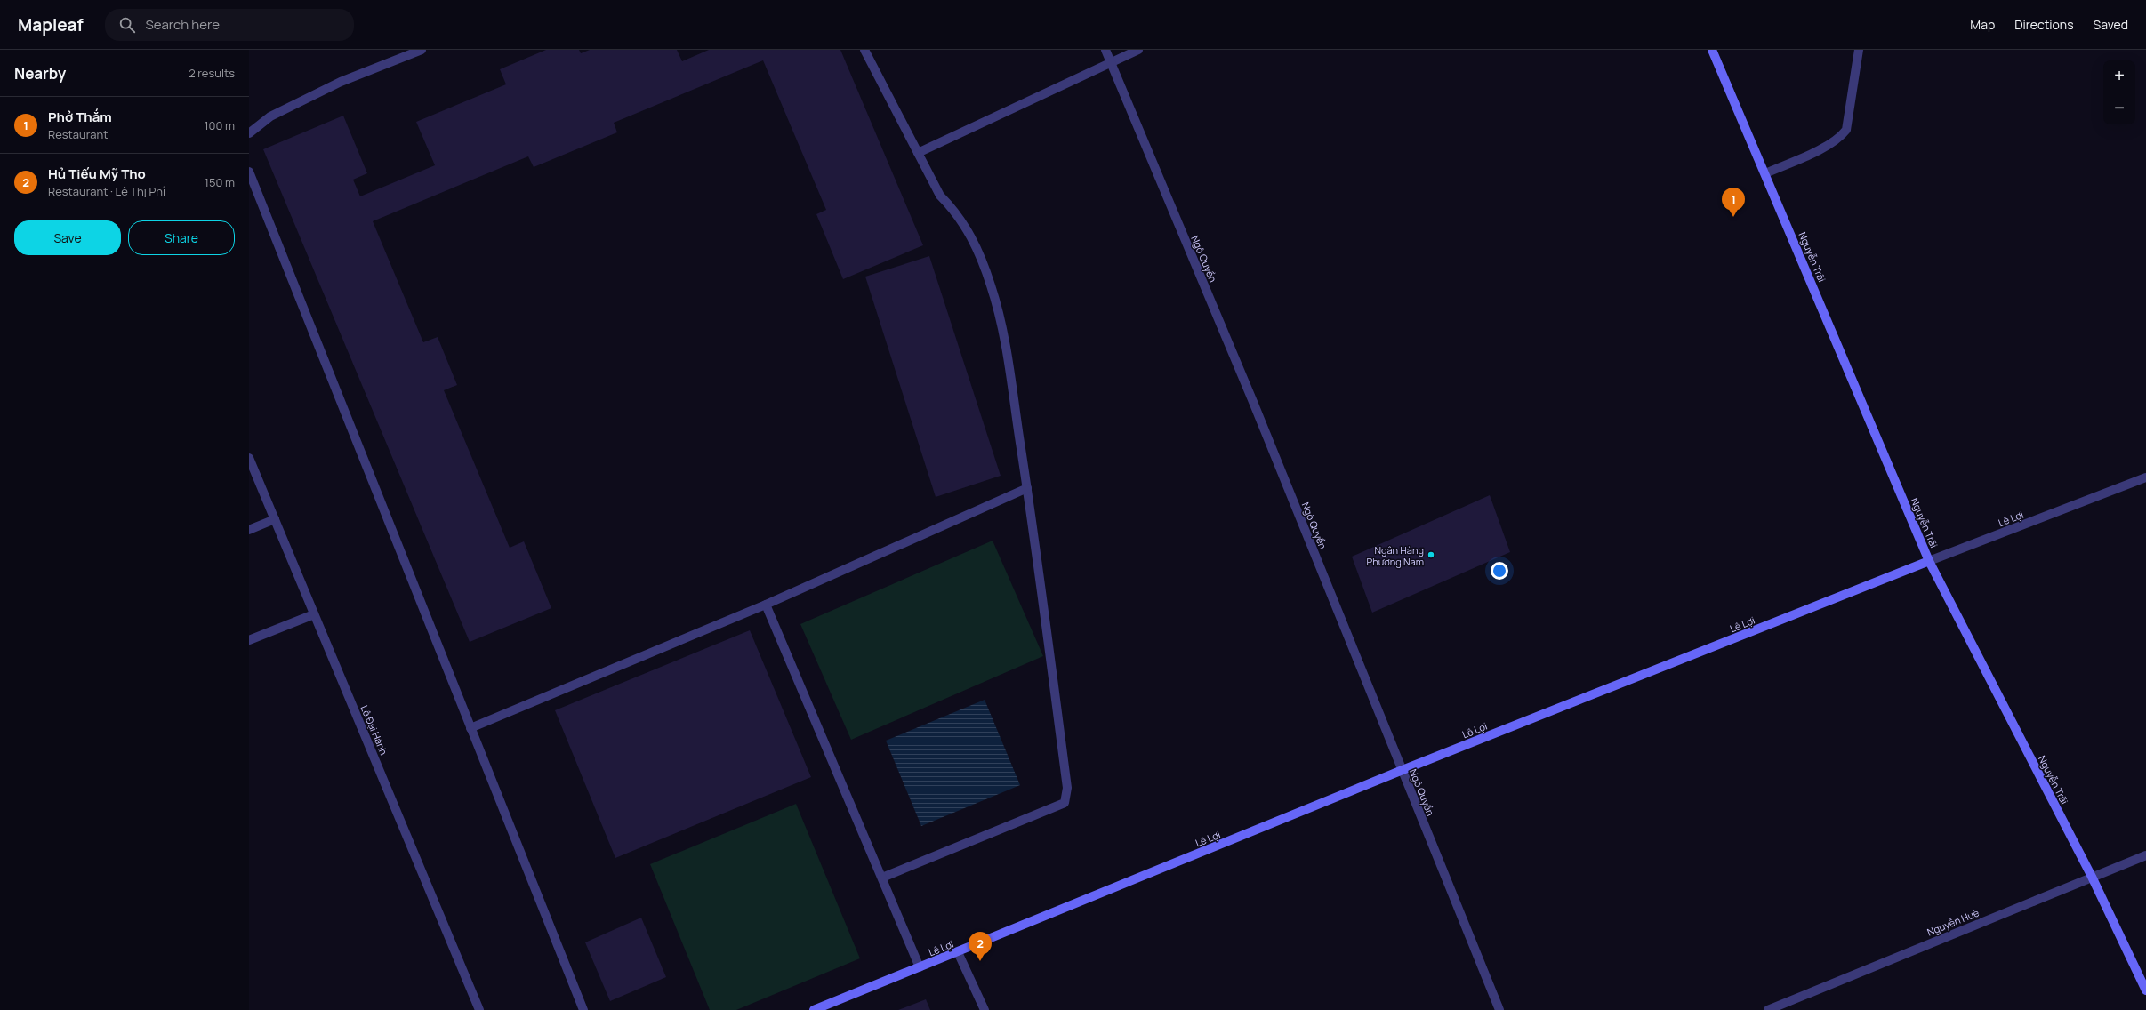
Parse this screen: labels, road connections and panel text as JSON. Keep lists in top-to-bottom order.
{
  "streets": {
    "main road": ["Nguyễn Trãi", "Lê Lợi"],
    "street": ["Ngô Quyền", "Lê Đại Hành", "Nguyễn Huệ"]
  },
  "crossings": [
    ["Nguyễn Trãi", "Lê Lợi"],
    ["Nguyễn Trãi", "Nguyễn Huệ"],
    ["Ngô Quyền", "Lê Lợi"]
  ],
  "places": ["Ngân Hàng Phương Nam"],
  "page": {
    "header": "Mapleaf",
    "search": "Search here",
    "nav": ["Map", "Directions", "Saved"],
    "heading": ["Nearby", "2 results"],
    "map_buttons": ["+", "−"],
    "list": [
      {
        "mark": "1",
        "name": "Phở Thắm",
        "note": "Restaurant",
        "value": "100 m"
      },
      {
        "mark": "2",
        "name": "Hủ Tiếu Mỹ Tho",
        "note": "Restaurant · Lê Thị Phỉ",
        "value": "150 m"
      }
    ],
    "pins": ["1", "2"],
    "buttons": ["Save", "Share"]
  }
}
